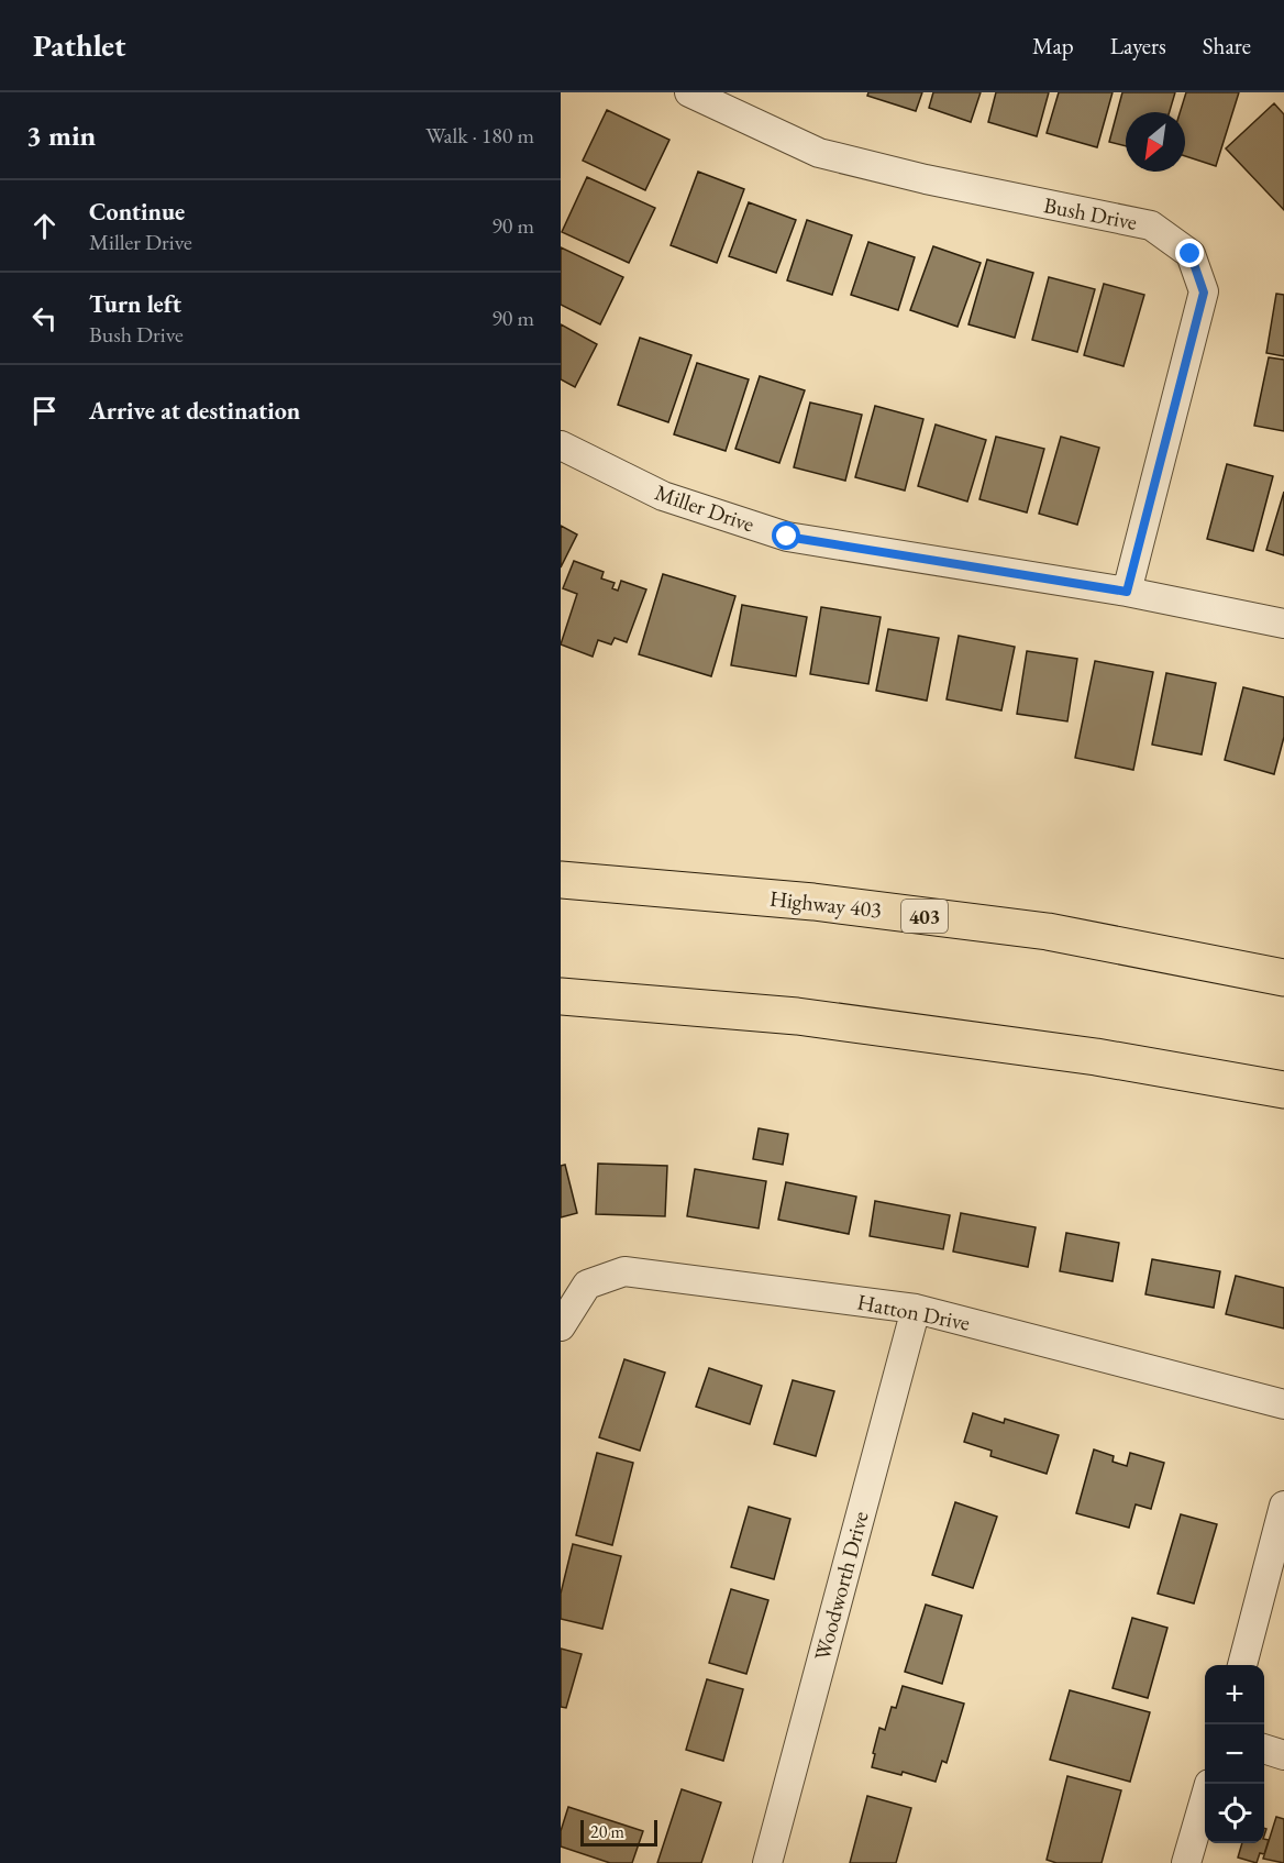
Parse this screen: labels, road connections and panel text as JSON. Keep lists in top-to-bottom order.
{
  "streets": {
    "highway": ["Highway 403", "403"],
    "street": [
      "Bush Drive",
      "Miller Drive",
      "Hatton Drive",
      "Woodworth Drive"
    ]
  },
  "crossings": [
    ["Bush Drive", "Miller Drive"],
    ["Hatton Drive", "Woodworth Drive"]
  ],
  "scale_bar": "20 m",
  "north": "bottom left",
  "page": {
    "header": "Pathlet",
    "nav": ["Map", "Layers", "Share"],
    "heading": ["3 min", "Walk · 180 m"],
    "list": [
      ["Continue", "Miller Drive", "90 m"],
      ["Turn left", "Bush Drive", "90 m"],
      "Arrive at destination"
    ],
    "map_buttons": ["+", "−"],
    "scale": "20 m"
  }
}
